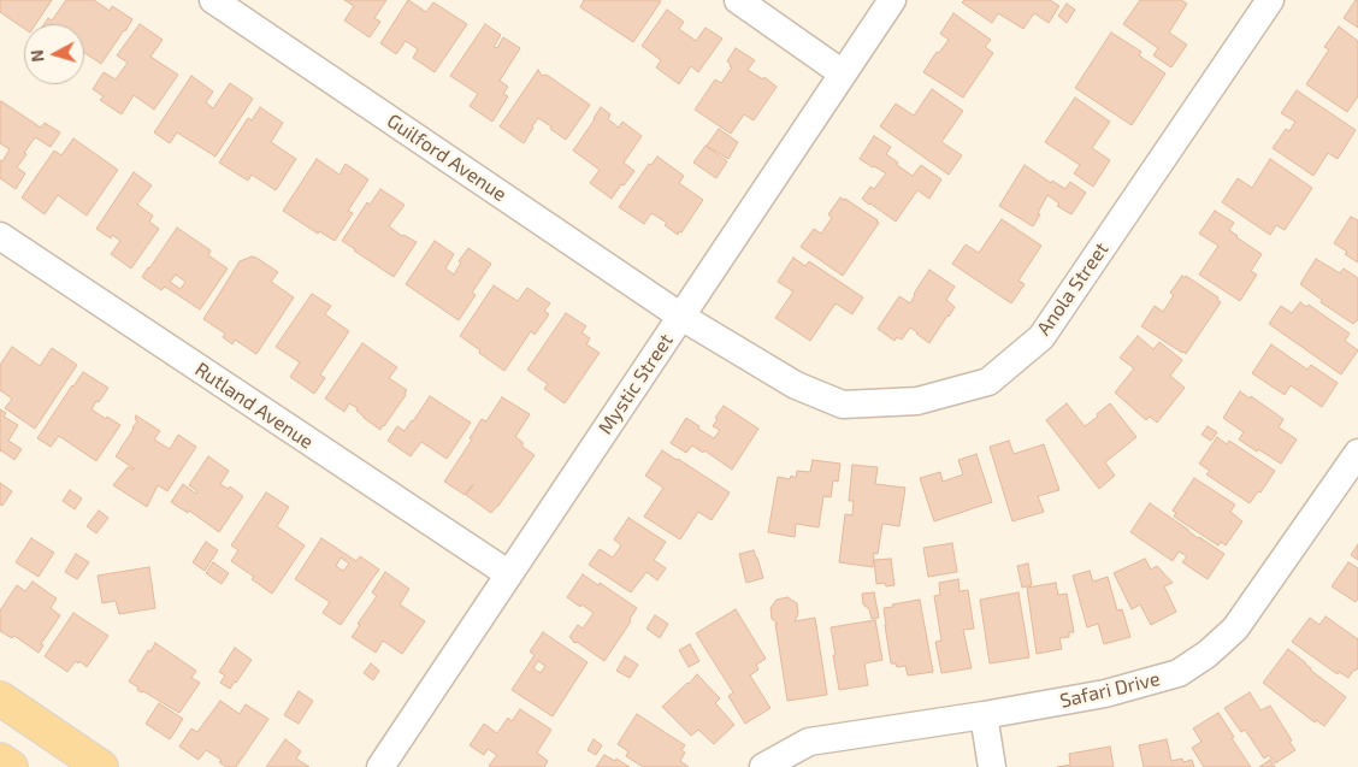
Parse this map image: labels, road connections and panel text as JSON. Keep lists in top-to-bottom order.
{
  "streets": {
    "street": [
      "Guilford Avenue",
      "Anola Street",
      "Mystic Street",
      "Rutland Avenue",
      "Safari Drive"
    ]
  },
  "crossings": [
    ["Guilford Avenue", "Anola Street"],
    ["Guilford Avenue", "Mystic Street"],
    ["Anola Street", "Mystic Street"],
    ["Mystic Street", "Rutland Avenue"]
  ],
  "north": "left"
}
